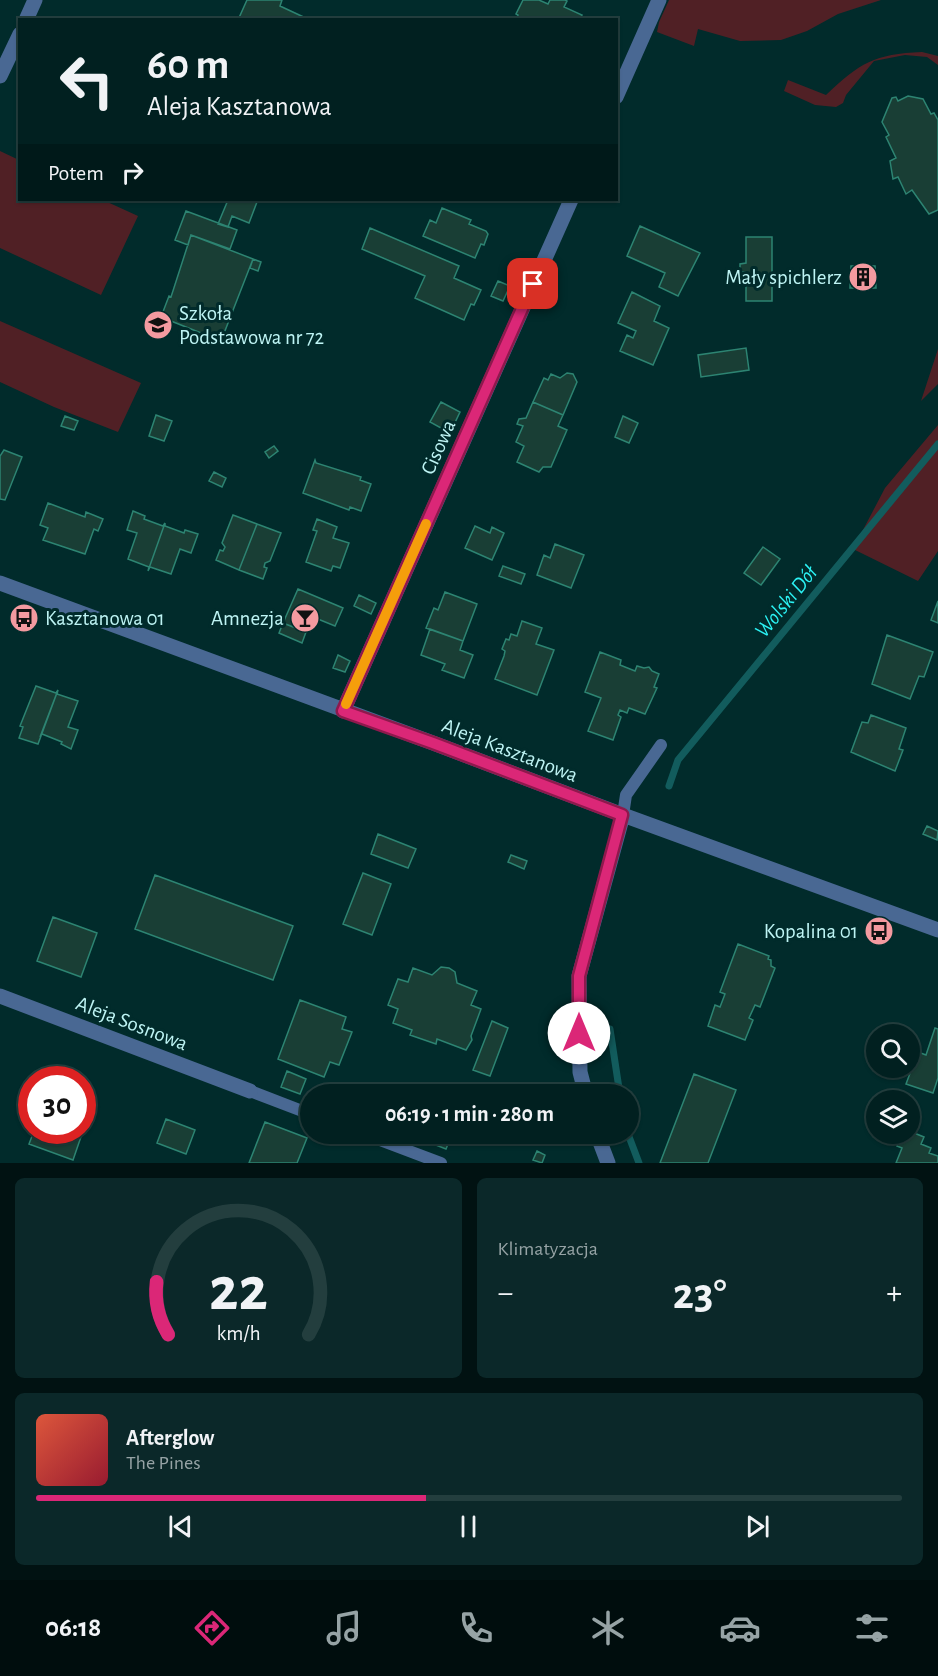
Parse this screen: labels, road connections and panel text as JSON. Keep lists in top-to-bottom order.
{
  "streets": {
    "street": ["Cisowa", "Aleja Kasztanowa", "Aleja Sosnowa"]
  },
  "crossings": [
    ["Cisowa", "Aleja Kasztanowa"]
  ],
  "water": ["Wolski Dół"],
  "places": {
    "building": ["Mały spichlerz"],
    "school or university": ["Szkoła Podstawowa nr 72"],
    "bus stop": ["Kasztanowa 01", "Kopalina 01"],
    "bar": ["Amnezja"]
  },
  "page": {
    "turn": ["60 m", "Aleja Kasztanowa"],
    "then": "Potem",
    "limit": "30",
    "trip": "06:19 · 1 min · 280 m",
    "tile": "Klimatyzacja",
    "heat": ["−", "23°", "+"],
    "song": ["Afterglow", "The Pines"],
    "tabs": "06:18",
    "gauge": ["22", "km/h"]
  }
}
